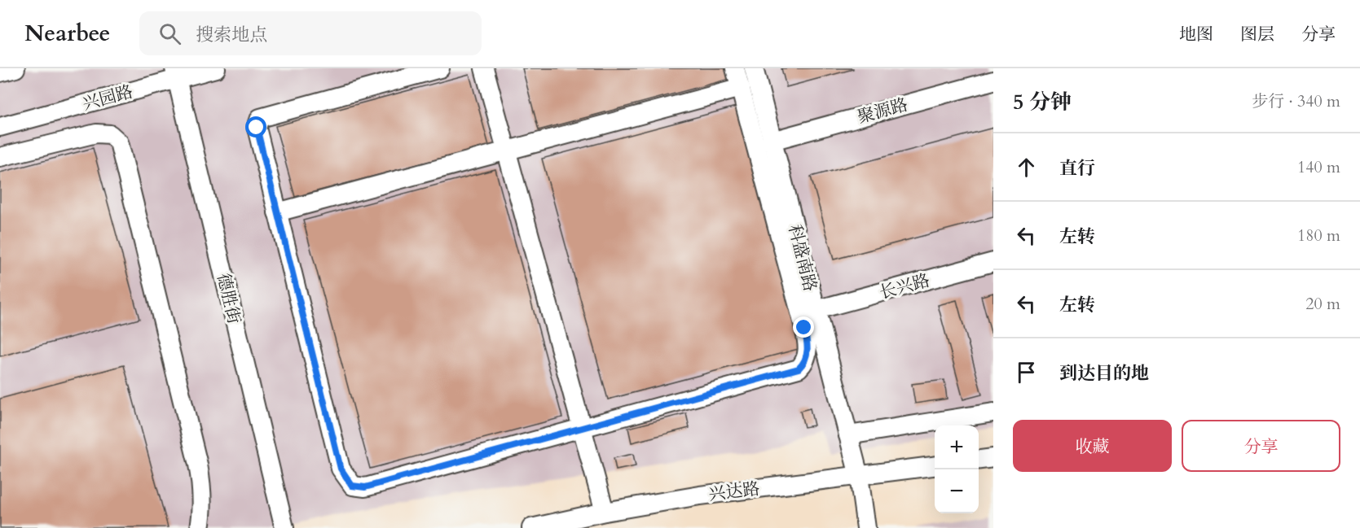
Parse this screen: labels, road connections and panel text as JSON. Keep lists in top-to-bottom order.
{
  "streets": {
    "street": [
      "兴园路",
      "聚源路",
      "科盛南路",
      "长兴路",
      "德胜街",
      "兴达路"
    ]
  },
  "crossings": [
    ["兴园路", "德胜街"],
    ["聚源路", "科盛南路"],
    ["科盛南路", "长兴路"],
    ["科盛南路", "兴达路"]
  ],
  "page": {
    "header": "Nearbee",
    "search": "搜索地点",
    "nav": ["地图", "图层", "分享"],
    "heading": ["5 分钟", "步行 · 340 m"],
    "list": [
      ["直行", "140 m"],
      ["左转", "180 m"],
      ["左转", "20 m"],
      "到达目的地"
    ],
    "buttons": ["收藏", "分享"],
    "map_buttons": ["+", "−"]
  }
}
